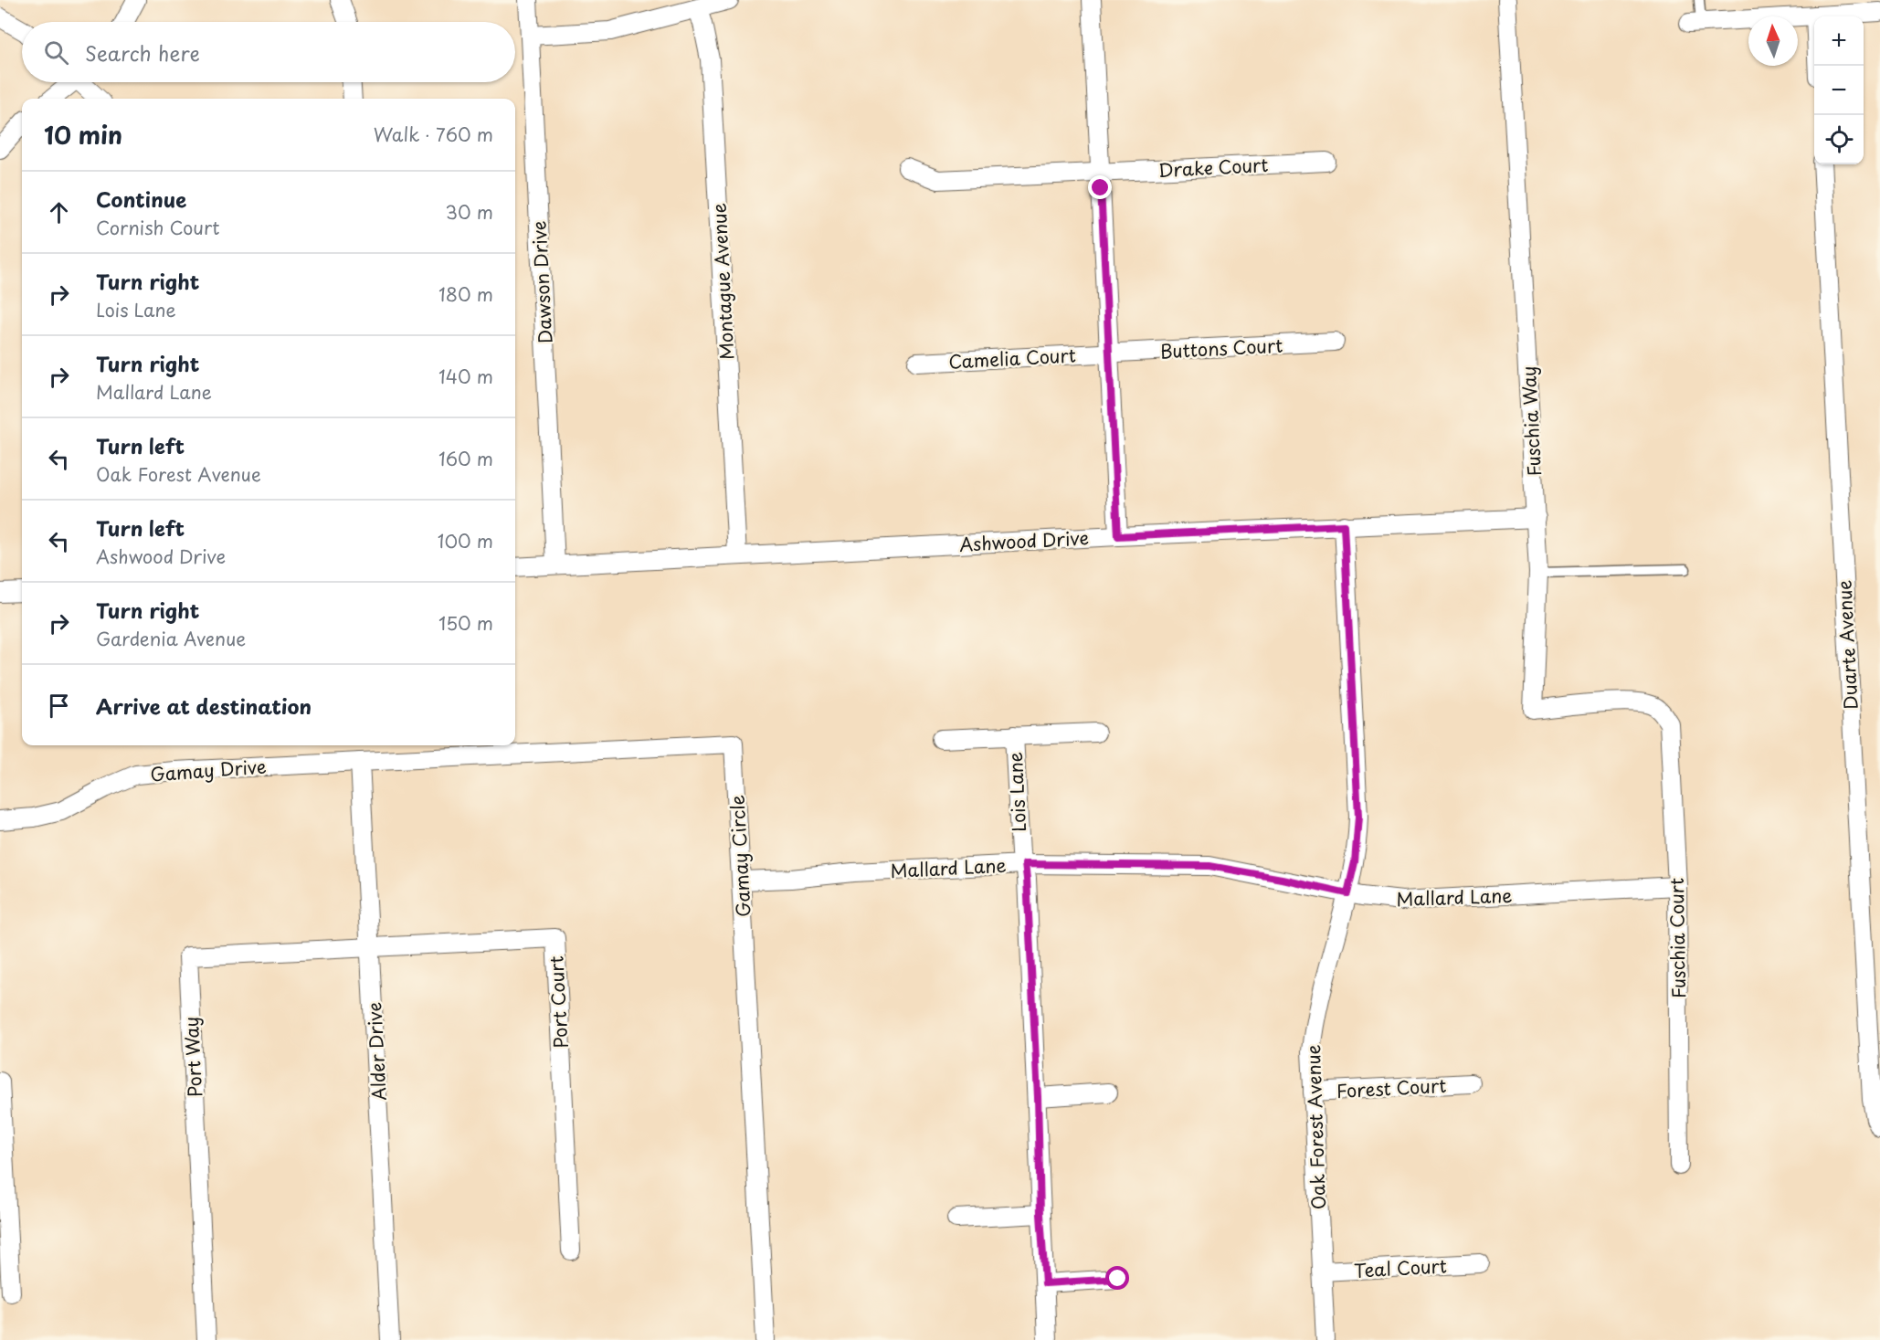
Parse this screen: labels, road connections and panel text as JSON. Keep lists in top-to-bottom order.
{
  "streets": {
    "street": [
      "Drake Court",
      "Montague Avenue",
      "Dawson Drive",
      "Buttons Court",
      "Camelia Court",
      "Fuschia Way",
      "Ashwood Drive",
      "Duarte Avenue",
      "Gamay Drive",
      "Lois Lane",
      "Gamay Circle",
      "Mallard Lane",
      "Fuschia Court",
      "Port Court",
      "Alder Drive",
      "Port Way",
      "Forest Court",
      "Oak Forest Avenue",
      "Teal Court"
    ]
  },
  "crossings": [
    ["Montague Avenue", "Ashwood Drive"],
    ["Dawson Drive", "Ashwood Drive"],
    ["Buttons Court", "Camelia Court"],
    ["Fuschia Way", "Ashwood Drive"],
    ["Fuschia Way", "Fuschia Court"],
    ["Ashwood Drive", "Oak Forest Avenue"],
    ["Gamay Drive", "Gamay Circle"],
    ["Gamay Drive", "Alder Drive"],
    ["Lois Lane", "Mallard Lane"],
    ["Gamay Circle", "Mallard Lane"],
    ["Gamay Circle", "Alder Drive"],
    ["Mallard Lane", "Fuschia Court"],
    ["Mallard Lane", "Oak Forest Avenue"],
    ["Port Court", "Alder Drive"],
    ["Port Court", "Port Way"],
    ["Alder Drive", "Port Way"],
    ["Forest Court", "Oak Forest Avenue"],
    ["Oak Forest Avenue", "Teal Court"]
  ],
  "north": "top",
  "page": {
    "map_buttons": ["+", "−"],
    "search": "Search here",
    "heading": ["10 min", "Walk · 760 m"],
    "list": [
      ["Continue", "Cornish Court", "30 m"],
      ["Turn right", "Lois Lane", "180 m"],
      ["Turn right", "Mallard Lane", "140 m"],
      ["Turn left", "Oak Forest Avenue", "160 m"],
      ["Turn left", "Ashwood Drive", "100 m"],
      ["Turn right", "Gardenia Avenue", "150 m"],
      "Arrive at destination"
    ]
  }
}
